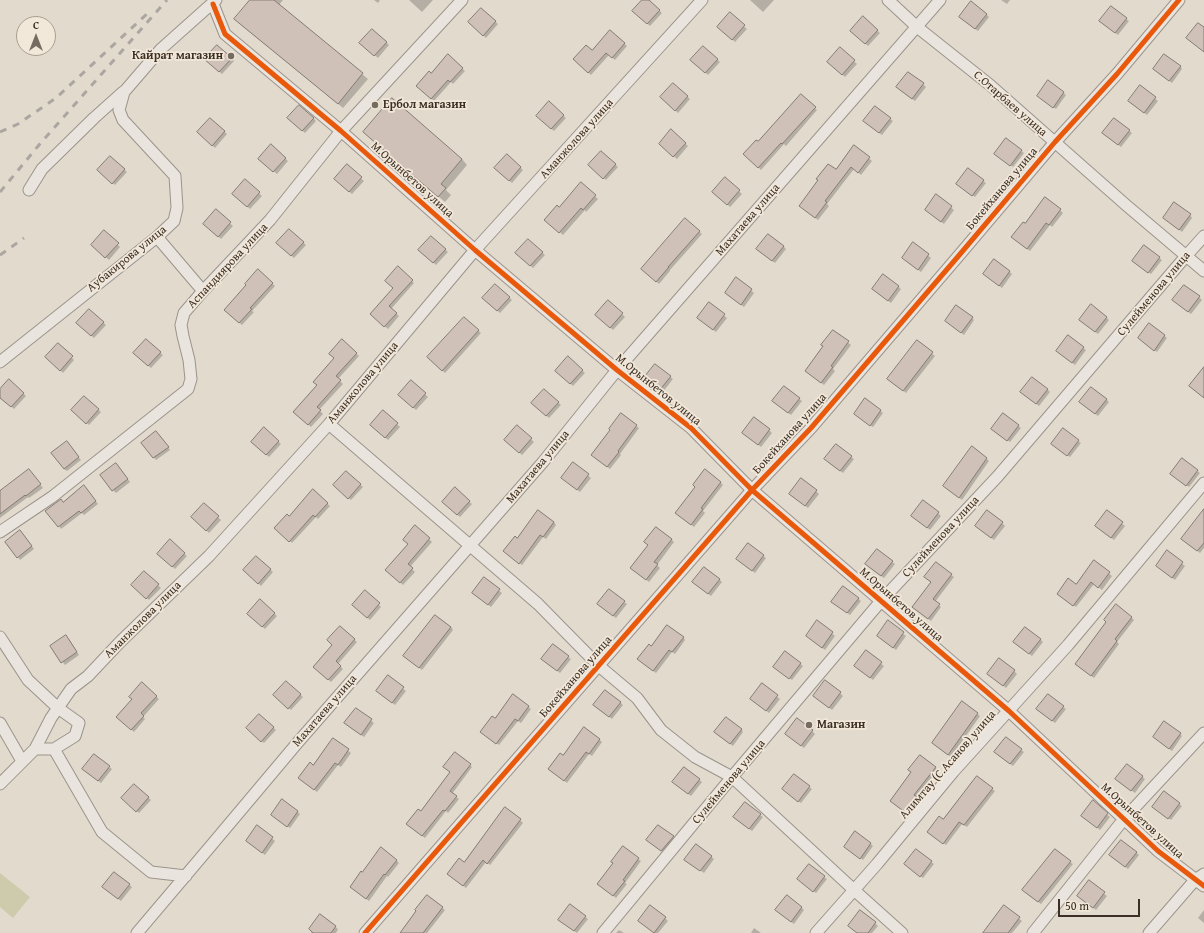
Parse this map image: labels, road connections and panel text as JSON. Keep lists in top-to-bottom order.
{
  "streets": {
    "street": [
      "С.Отарбаев улица",
      "Аманжолова улица",
      "М.Орынбетов улица",
      "Бокейханова улица",
      "Махатаева улица",
      "Аубакирова улица",
      "Аспандиярова улица",
      "Сулейменова улица",
      "Алимтау (С.Асанов) улица"
    ]
  },
  "crossings": [
    ["С.Отарбаев улица", "Бокейханова улица"],
    ["С.Отарбаев улица", "Махатаева улица"],
    ["С.Отарбаев улица", "Сулейменова улица"],
    ["Аманжолова улица", "М.Орынбетов улица"],
    ["М.Орынбетов улица", "Бокейханова улица"],
    ["М.Орынбетов улица", "Махатаева улица"],
    ["М.Орынбетов улица", "Аубакирова улица"],
    ["М.Орынбетов улица", "Аспандиярова улица"],
    ["М.Орынбетов улица", "Сулейменова улица"],
    ["М.Орынбетов улица", "Алимтау (С.Асанов) улица"]
  ],
  "places": ["Кайрат магазин", "Ербол магазин", "Магазин"],
  "scale_bar": "50 m",
  "north": "top"
}
